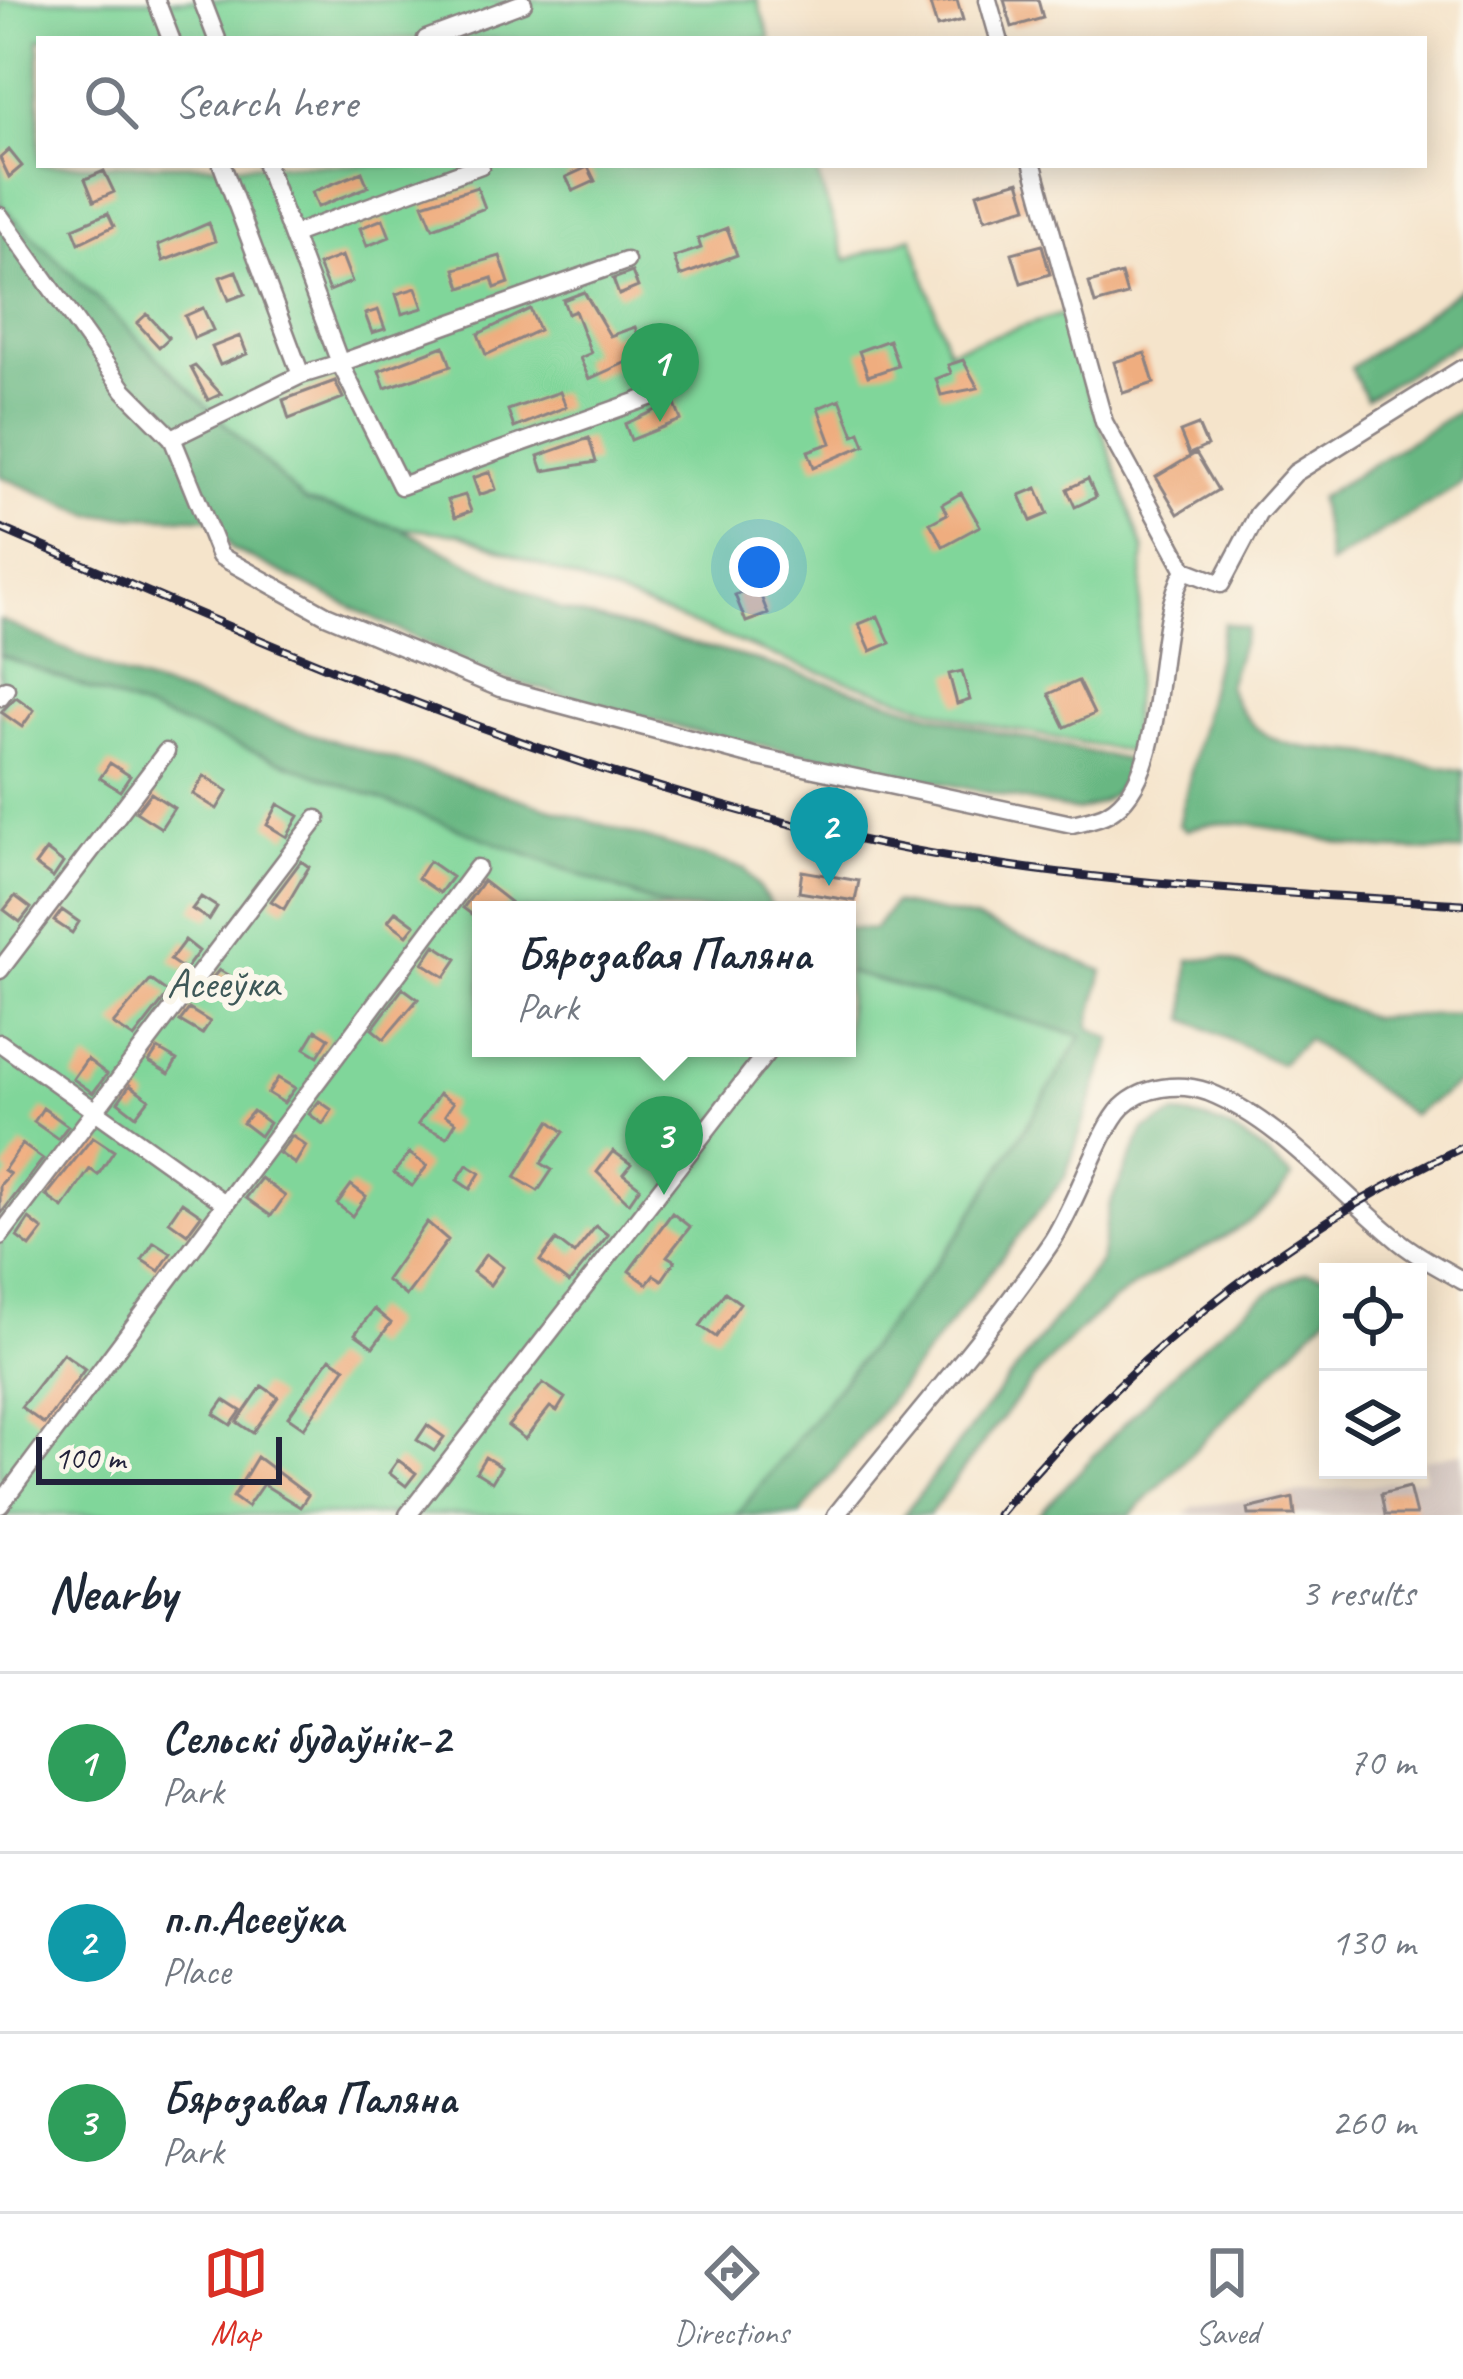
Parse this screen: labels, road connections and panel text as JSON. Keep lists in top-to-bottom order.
{
  "parks": ["Асееўка"],
  "scale_bar": "100 m",
  "page": {
    "search": "Search here",
    "pins": ["1", "2", "3"],
    "popup": ["Бярозавая Паляна", "Park"],
    "scale": "100 m",
    "heading": ["Nearby", "3 results"],
    "list": [
      {
        "mark": "1",
        "name": "Сельскі будаўнік-2",
        "note": "Park",
        "value": "70 m"
      },
      {
        "mark": "2",
        "name": "п.п.Асееўка",
        "note": "Place",
        "value": "130 m"
      },
      {
        "mark": "3",
        "name": "Бярозавая Паляна",
        "note": "Park",
        "value": "260 m"
      }
    ],
    "nav": ["Map", "Directions", "Saved"]
  }
}
